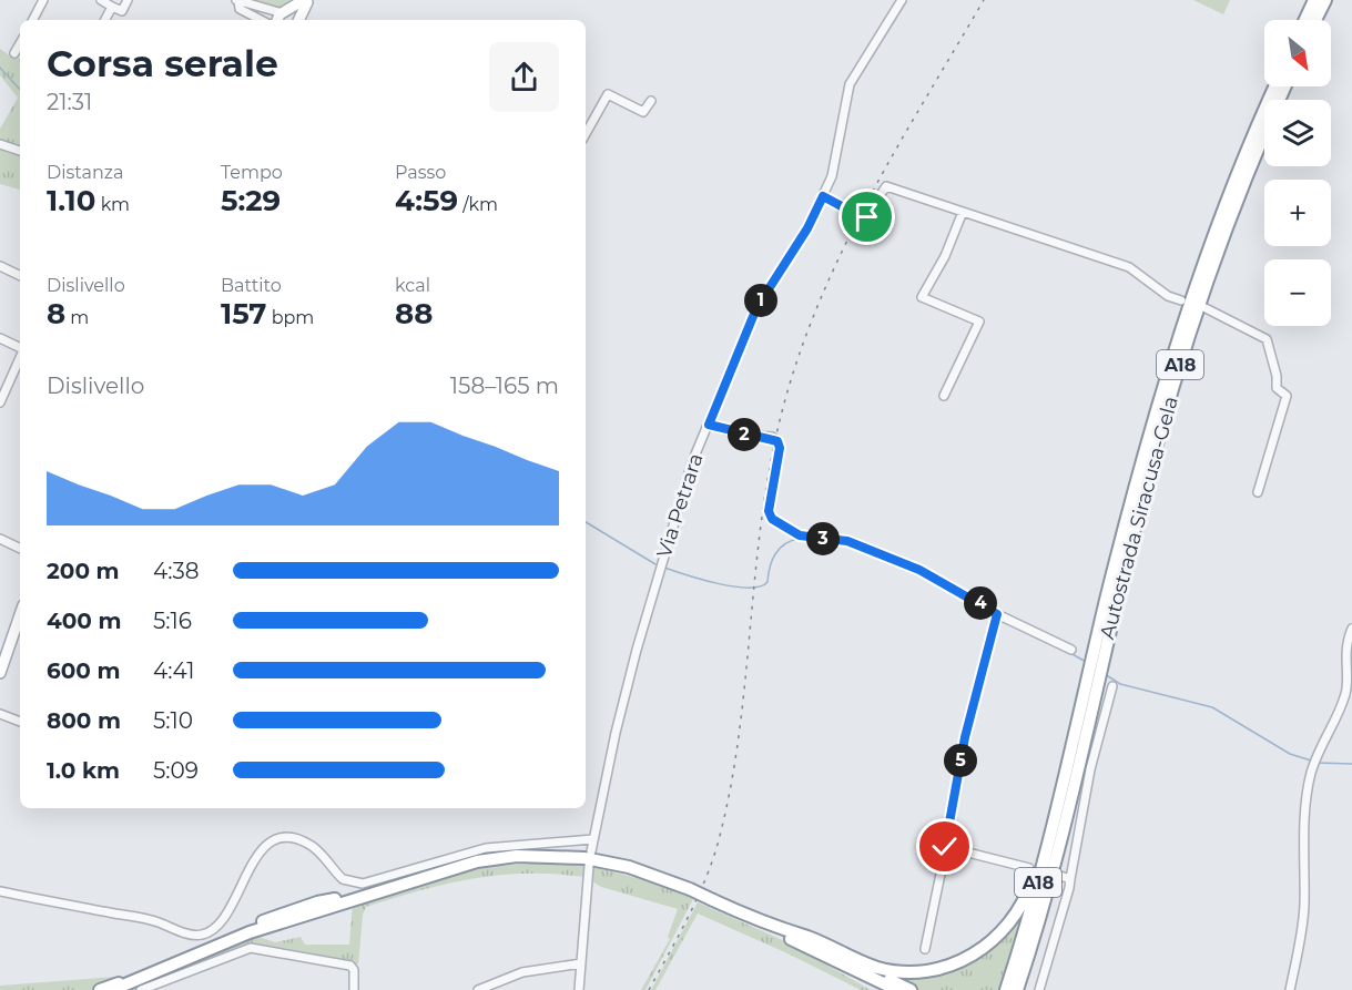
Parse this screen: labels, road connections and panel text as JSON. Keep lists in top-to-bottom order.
{
  "streets": {
    "highway": ["A18", "Autostrada Siracusa-Gela"],
    "street": ["Via Petrara"]
  },
  "north": "bottom right",
  "page": {
    "map_buttons": ["+", "−"],
    "heading": ["Corsa serale", "21:31"],
    "stats": [
      ["Distanza", "1.10 km"],
      ["Tempo", "5:29"],
      ["Passo", "4:59 /km"],
      ["Dislivello", "8 m"],
      ["Battito", "157 bpm"],
      ["kcal", "88"]
    ],
    "pins": [
      "1",
      "2",
      "3",
      "4",
      "5"
    ],
    "chart": ["Dislivello", "158–165 m"],
    "list": [
      {
        "name": "200 m",
        "note": "4:38"
      },
      {
        "name": "400 m",
        "note": "5:16"
      },
      {
        "name": "600 m",
        "note": "4:41"
      },
      {
        "name": "800 m",
        "note": "5:10"
      },
      {
        "name": "1.0 km",
        "note": "5:09"
      }
    ]
  }
}
